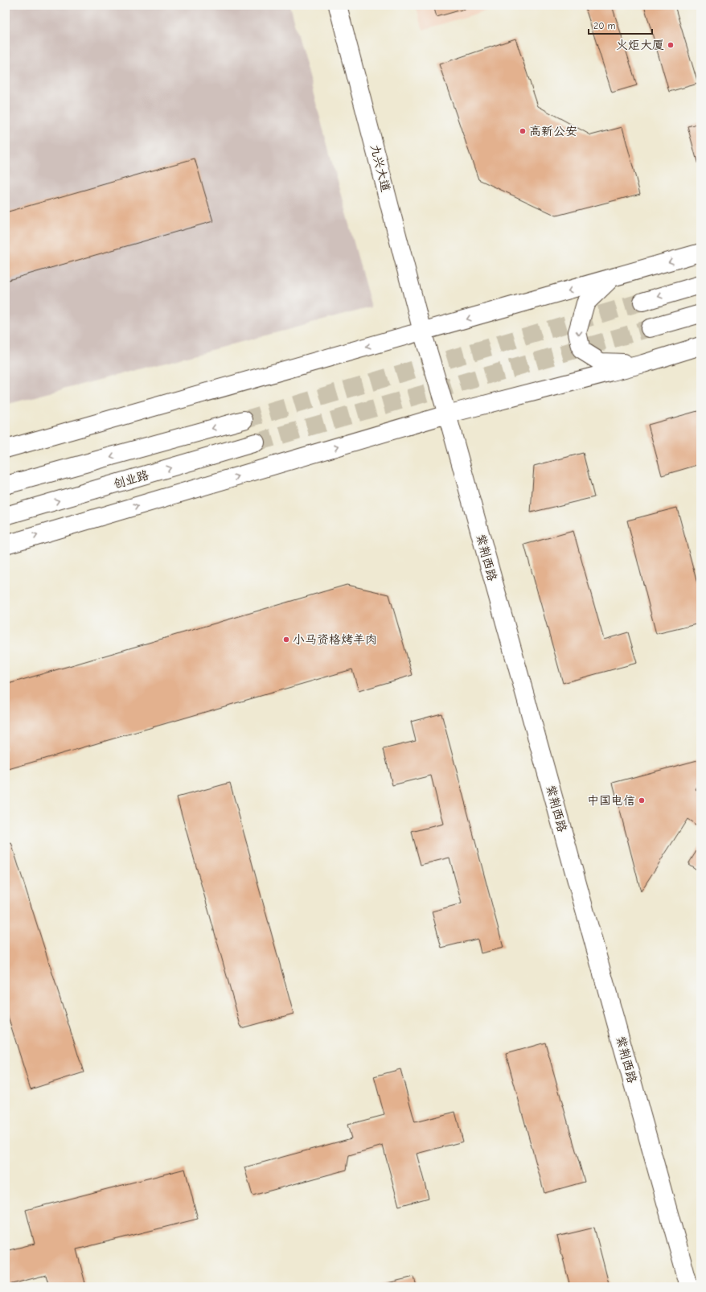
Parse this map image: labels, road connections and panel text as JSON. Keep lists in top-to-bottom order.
{
  "streets": {
    "street": ["九兴大道", "创业路", "紫荆西路"]
  },
  "crossings": [
    ["九兴大道", "紫荆西路"]
  ],
  "places": [
    "火炬大厦",
    "高新公安",
    "小马资格烤羊肉",
    "中国电信"
  ],
  "scale_bar": "20 m"
}
